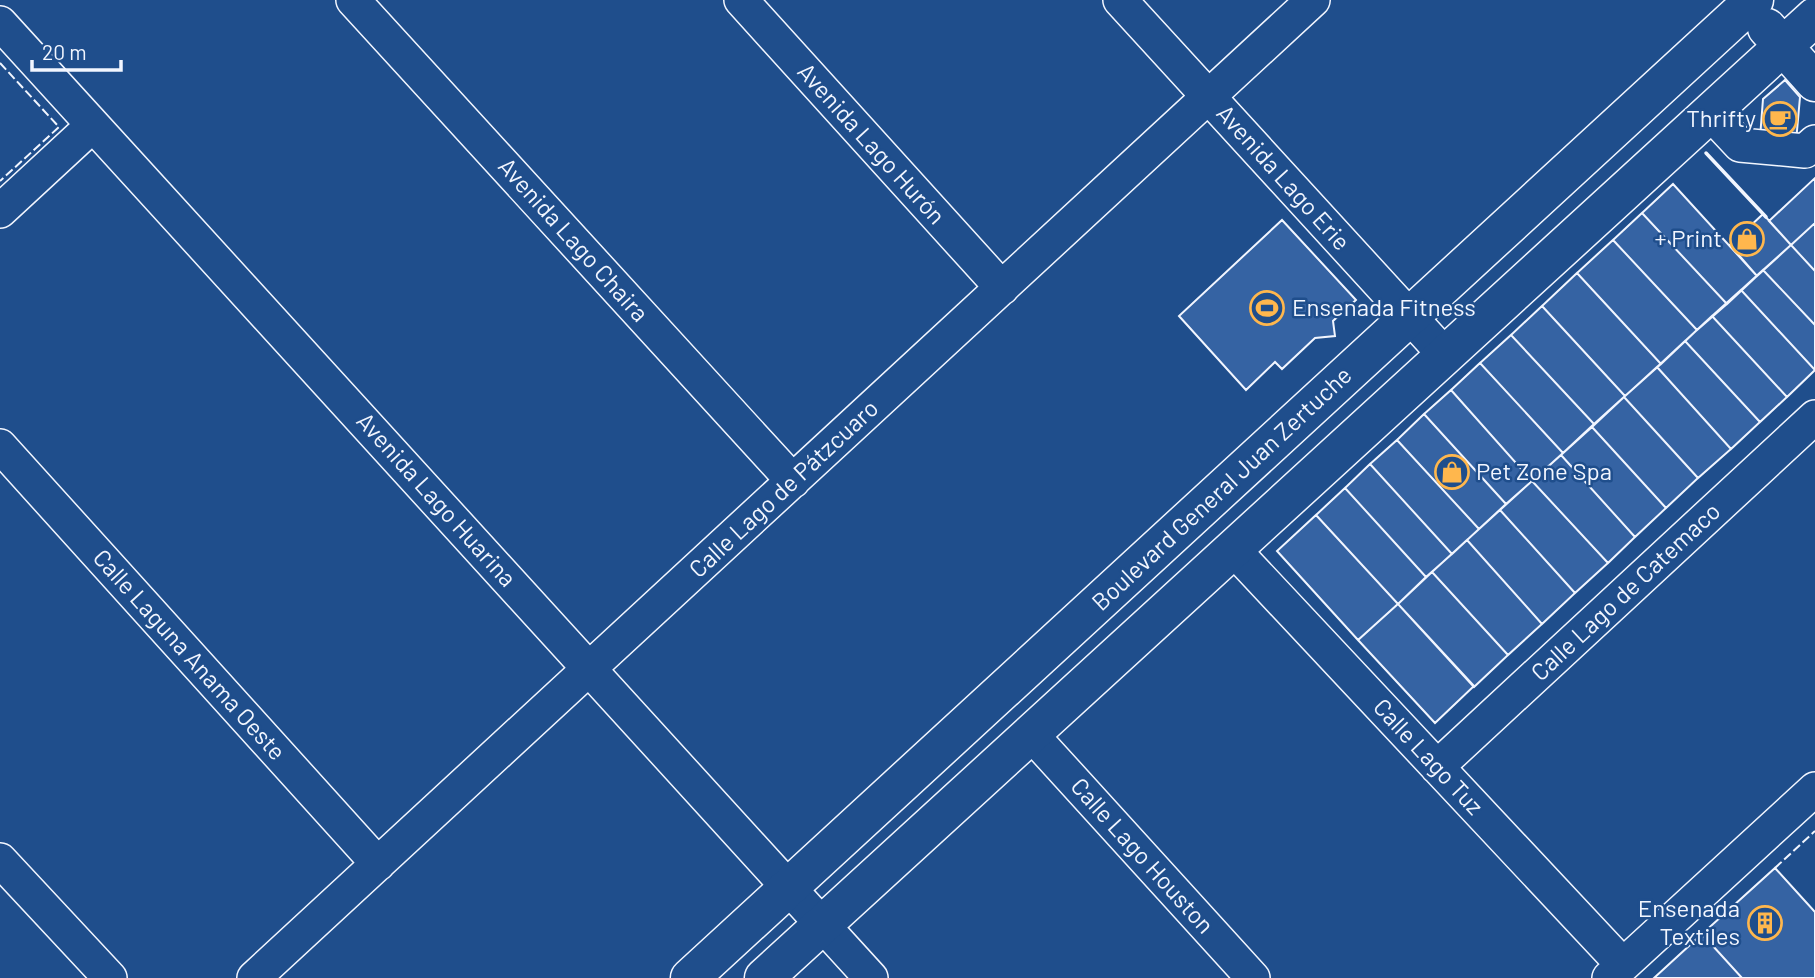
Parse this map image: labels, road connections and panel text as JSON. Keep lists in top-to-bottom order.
{
  "streets": {
    "main road": ["Boulevard General Juan Zertuche"],
    "street": [
      "Avenida Lago Hurón",
      "Avenida Lago Erie",
      "Avenida Lago Chaira",
      "Calle Lago de Pátzcuaro",
      "Avenida Lago Huarina",
      "Calle Lago de Catemaco",
      "Calle Laguna Anama Oeste",
      "Calle Lago Tuz",
      "Calle Lago Houston"
    ]
  },
  "crossings": [
    ["Avenida Lago Hurón", "Calle Lago de Pátzcuaro"],
    ["Avenida Lago Erie", "Calle Lago de Pátzcuaro"],
    ["Avenida Lago Erie", "Boulevard General Juan Zertuche"],
    ["Avenida Lago Chaira", "Calle Lago de Pátzcuaro"],
    ["Calle Lago de Pátzcuaro", "Avenida Lago Huarina"],
    ["Calle Lago de Pátzcuaro", "Calle Laguna Anama Oeste"],
    ["Boulevard General Juan Zertuche", "Avenida Lago Huarina"],
    ["Boulevard General Juan Zertuche", "Calle Lago Tuz"],
    ["Boulevard General Juan Zertuche", "Calle Lago Houston"],
    ["Calle Lago de Catemaco", "Calle Lago Tuz"]
  ],
  "places": {
    "cafe": ["Thrifty"],
    "shop": ["+ Print", "Pet Zone Spa"],
    "sports": ["Ensenada Fitness"],
    "building": ["Ensenada Textiles"]
  },
  "scale_bar": "20 m"
}
